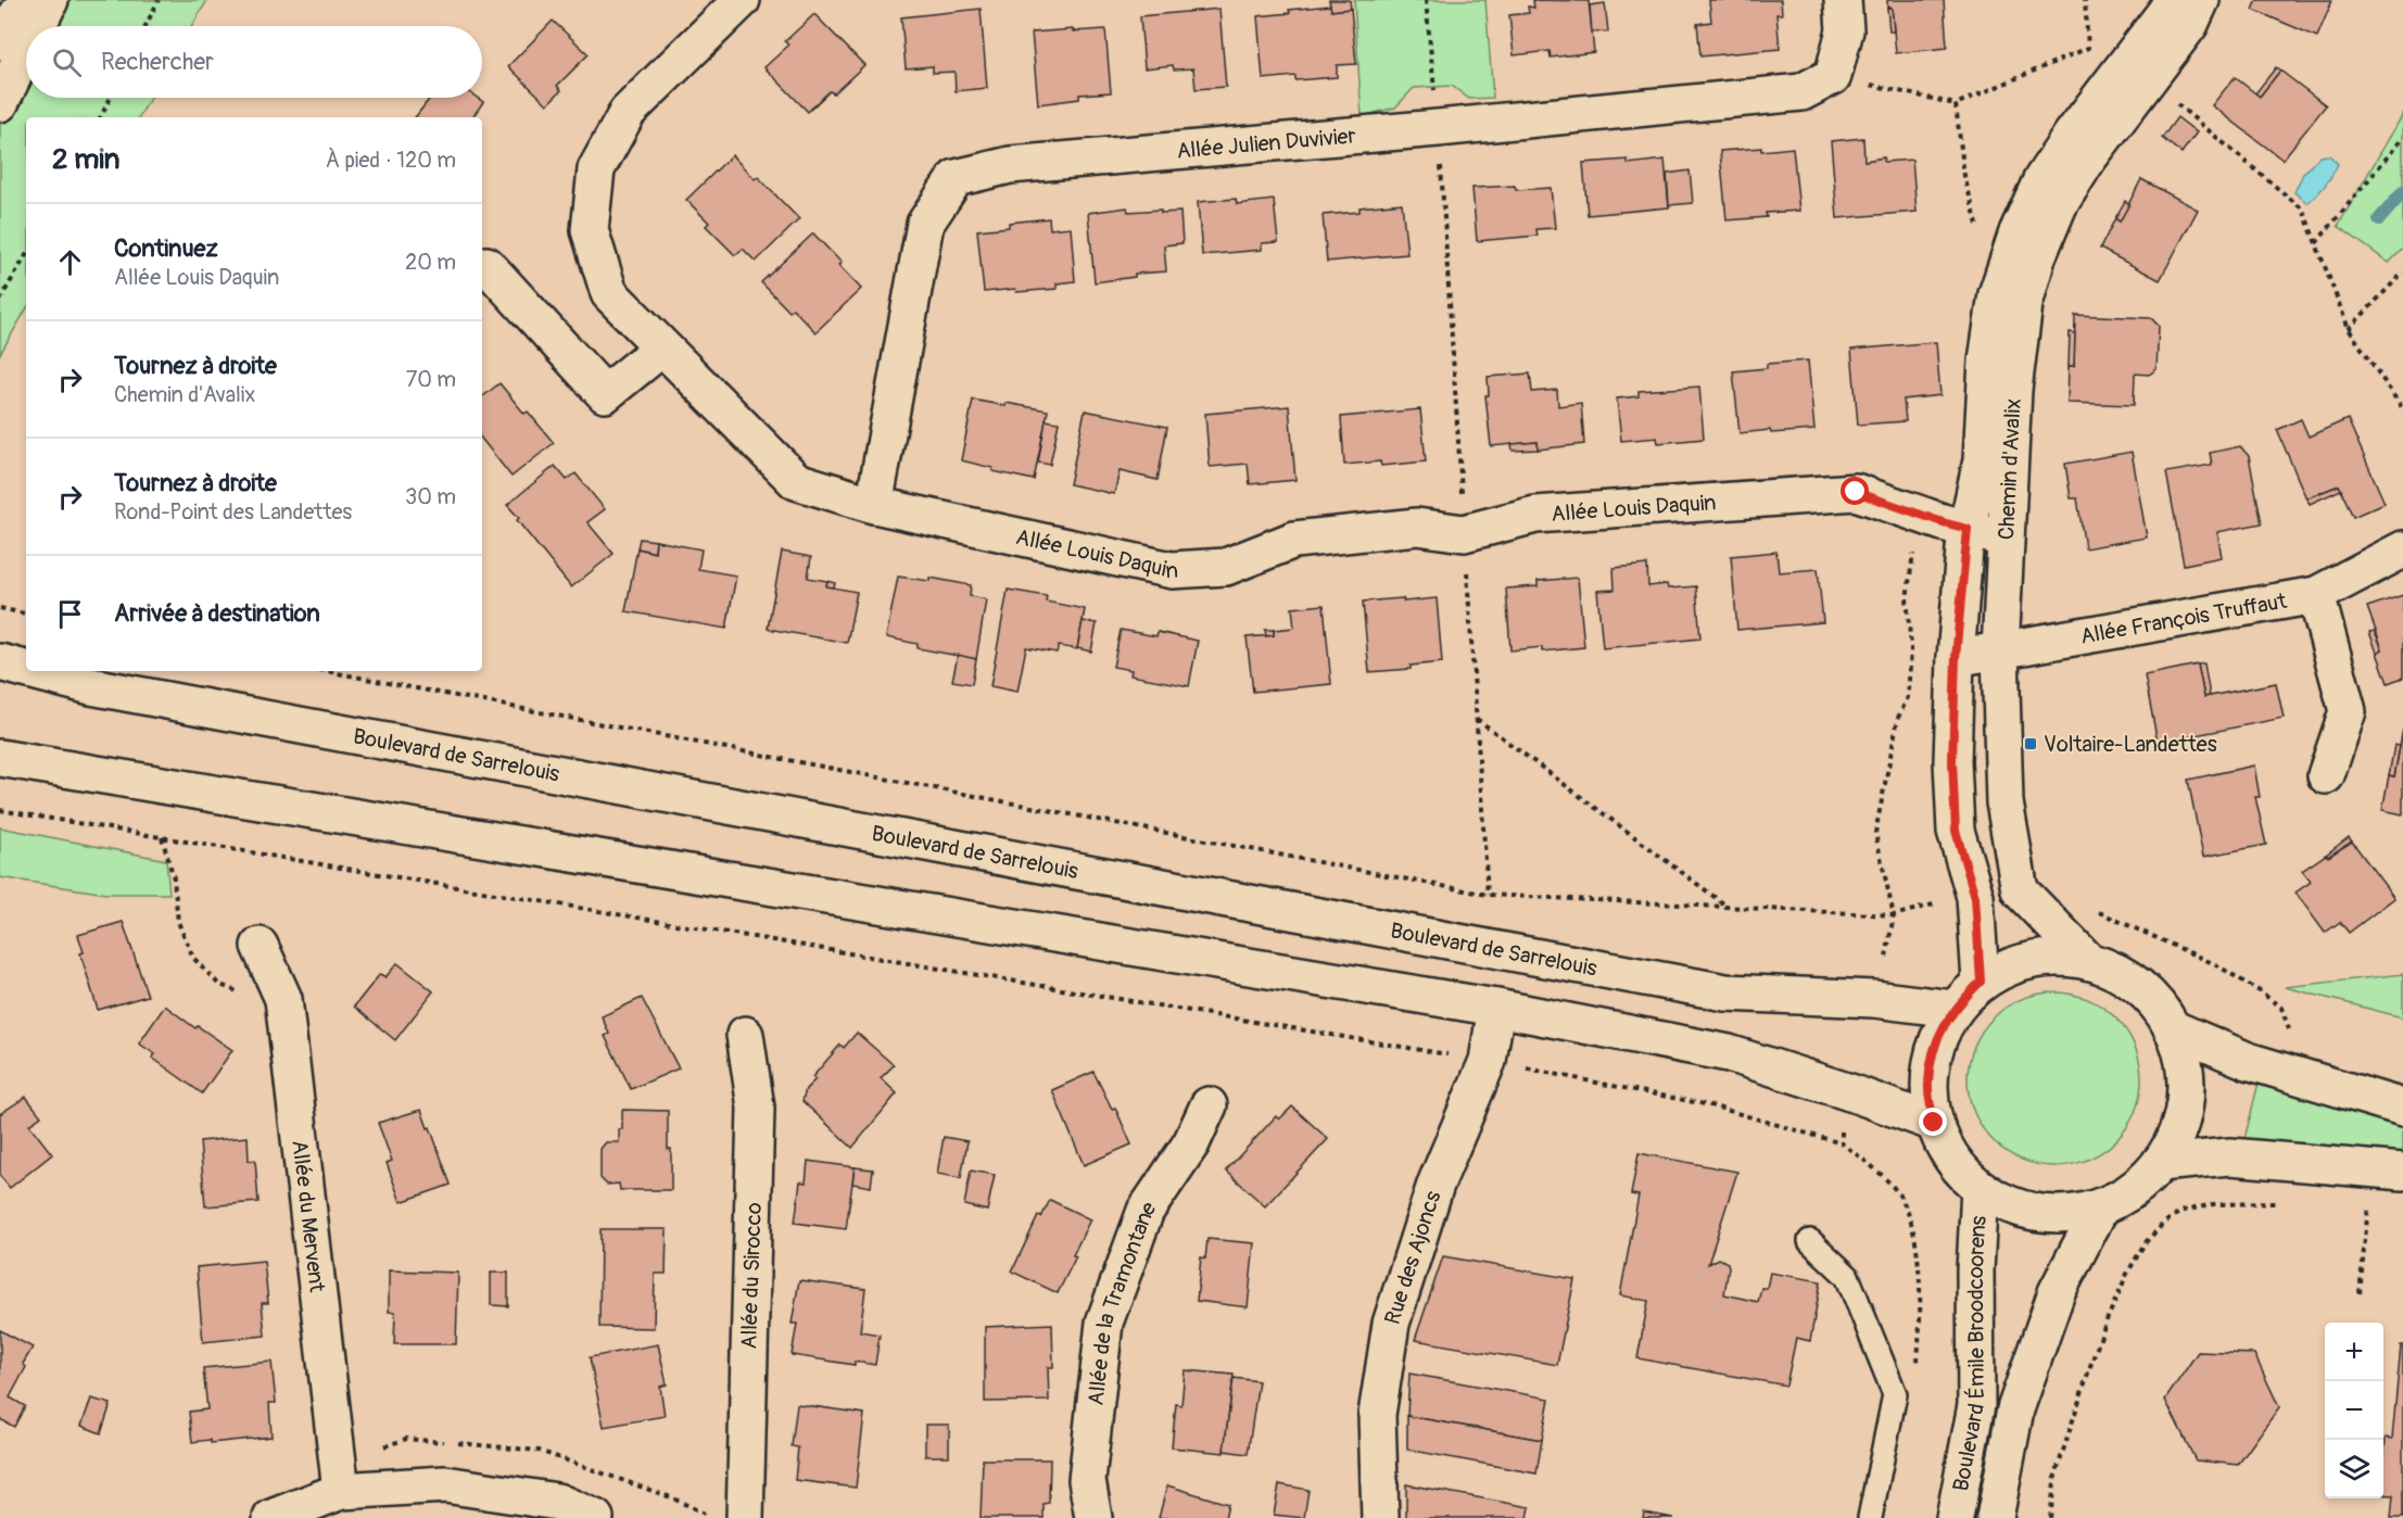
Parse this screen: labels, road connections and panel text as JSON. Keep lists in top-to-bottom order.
{
  "streets": {
    "street": [
      "Allée Julien Duvivier",
      "Chemin d'Avalix",
      "Allée Louis Daquin",
      "Allée François Truffaut",
      "Boulevard de Sarrelouis",
      "Allée du Mervent",
      "Rue des Ajoncs",
      "Allée du Sirocco",
      "Allée de la Tramontane",
      "Boulevard Émile Broodcoorens"
    ]
  },
  "crossings": [
    ["Allée Julien Duvivier", "Allée Louis Daquin"],
    ["Chemin d'Avalix", "Allée Louis Daquin"],
    ["Chemin d'Avalix", "Allée François Truffaut"]
  ],
  "places": {
    "transit": ["Voltaire-Landettes"]
  },
  "page": {
    "search": "Rechercher",
    "heading": ["2 min", "À pied · 120 m"],
    "list": [
      ["Continuez", "Allée Louis Daquin", "20 m"],
      ["Tournez à droite", "Chemin d'Avalix", "70 m"],
      ["Tournez à droite", "Rond-Point des Landettes", "30 m"],
      "Arrivée à destination"
    ],
    "map_buttons": ["+", "−"]
  }
}
